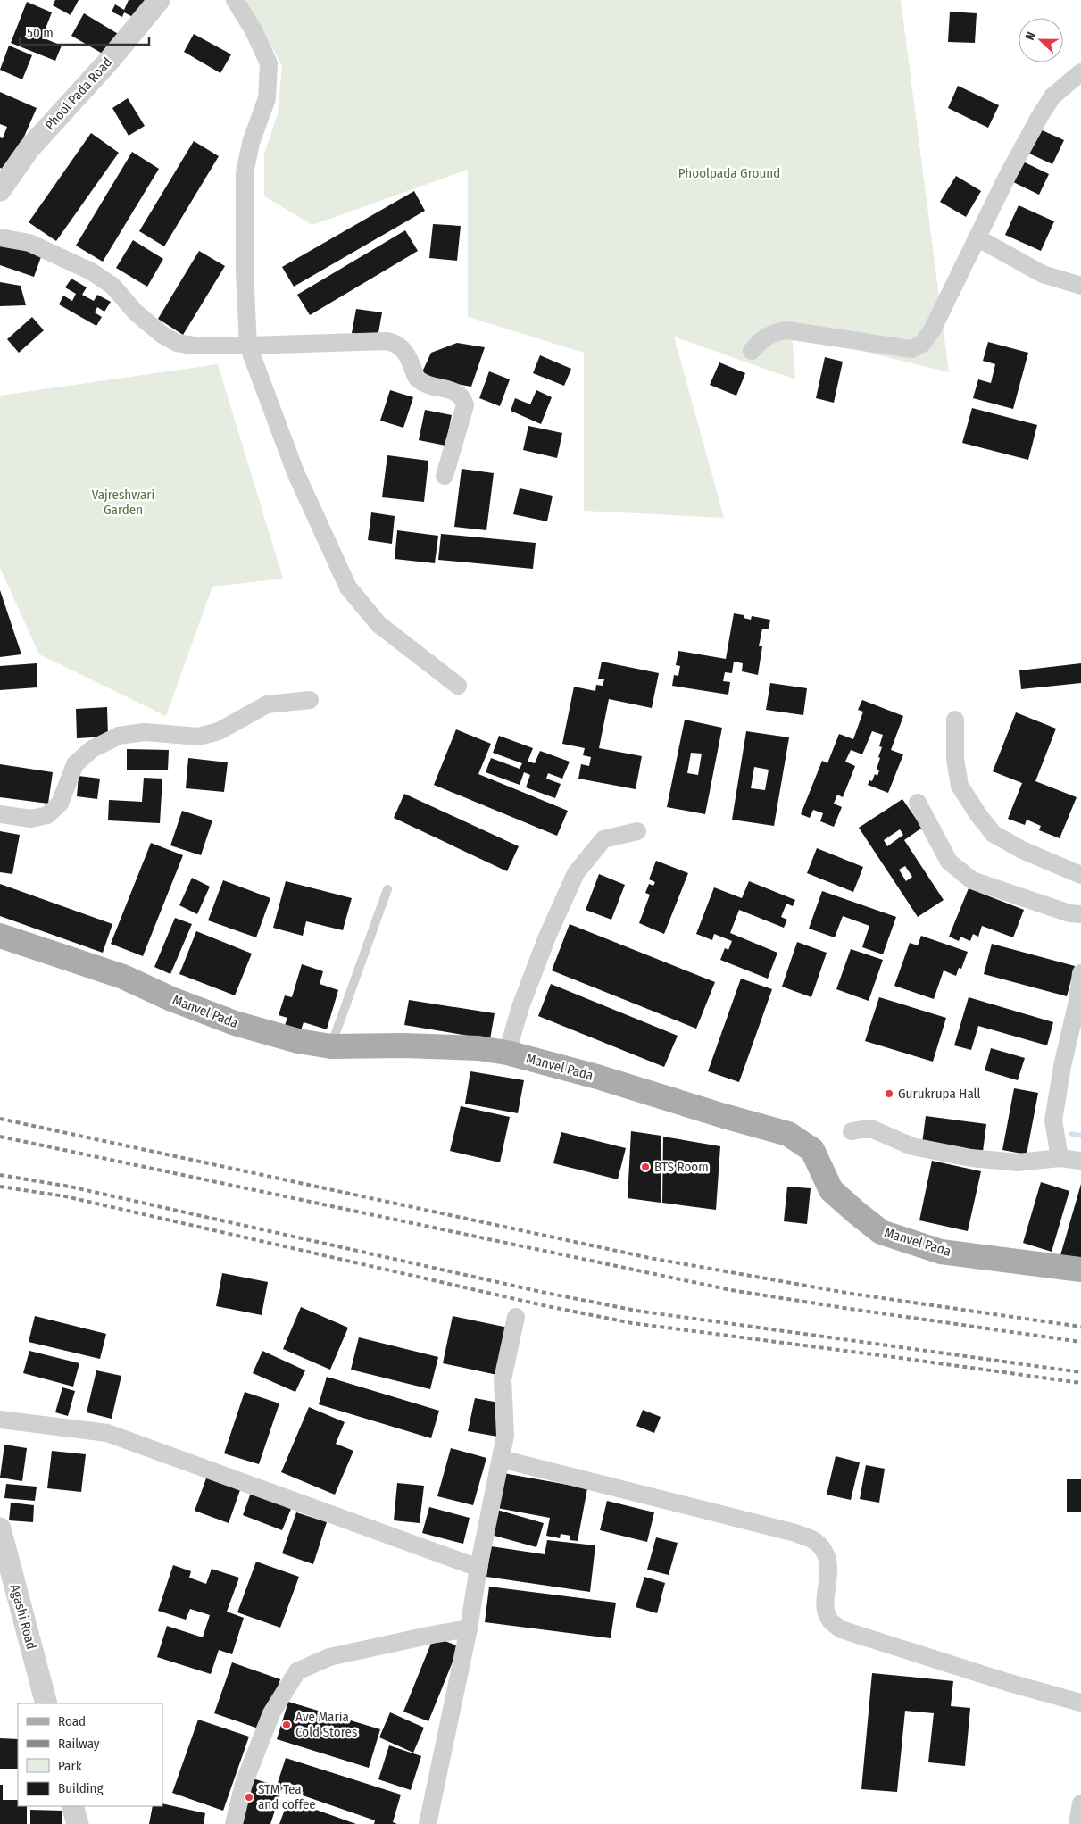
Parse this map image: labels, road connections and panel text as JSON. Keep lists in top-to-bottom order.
{
  "streets": {
    "main road": ["Manvel Pada"],
    "street": ["Phool Pada Road", "Agashi Road"]
  },
  "parks": ["Phoolpada Ground", "Vajreshwari Garden"],
  "places": [
    "Gurukrupa Hall",
    "BTS Room",
    "Ave Maria Cold Stores",
    "STM Tea and coffee"
  ],
  "legend": [
    "Road",
    "Railway",
    "Park",
    "Building"
  ],
  "scale_bar": "50 m",
  "north": "left"
}
